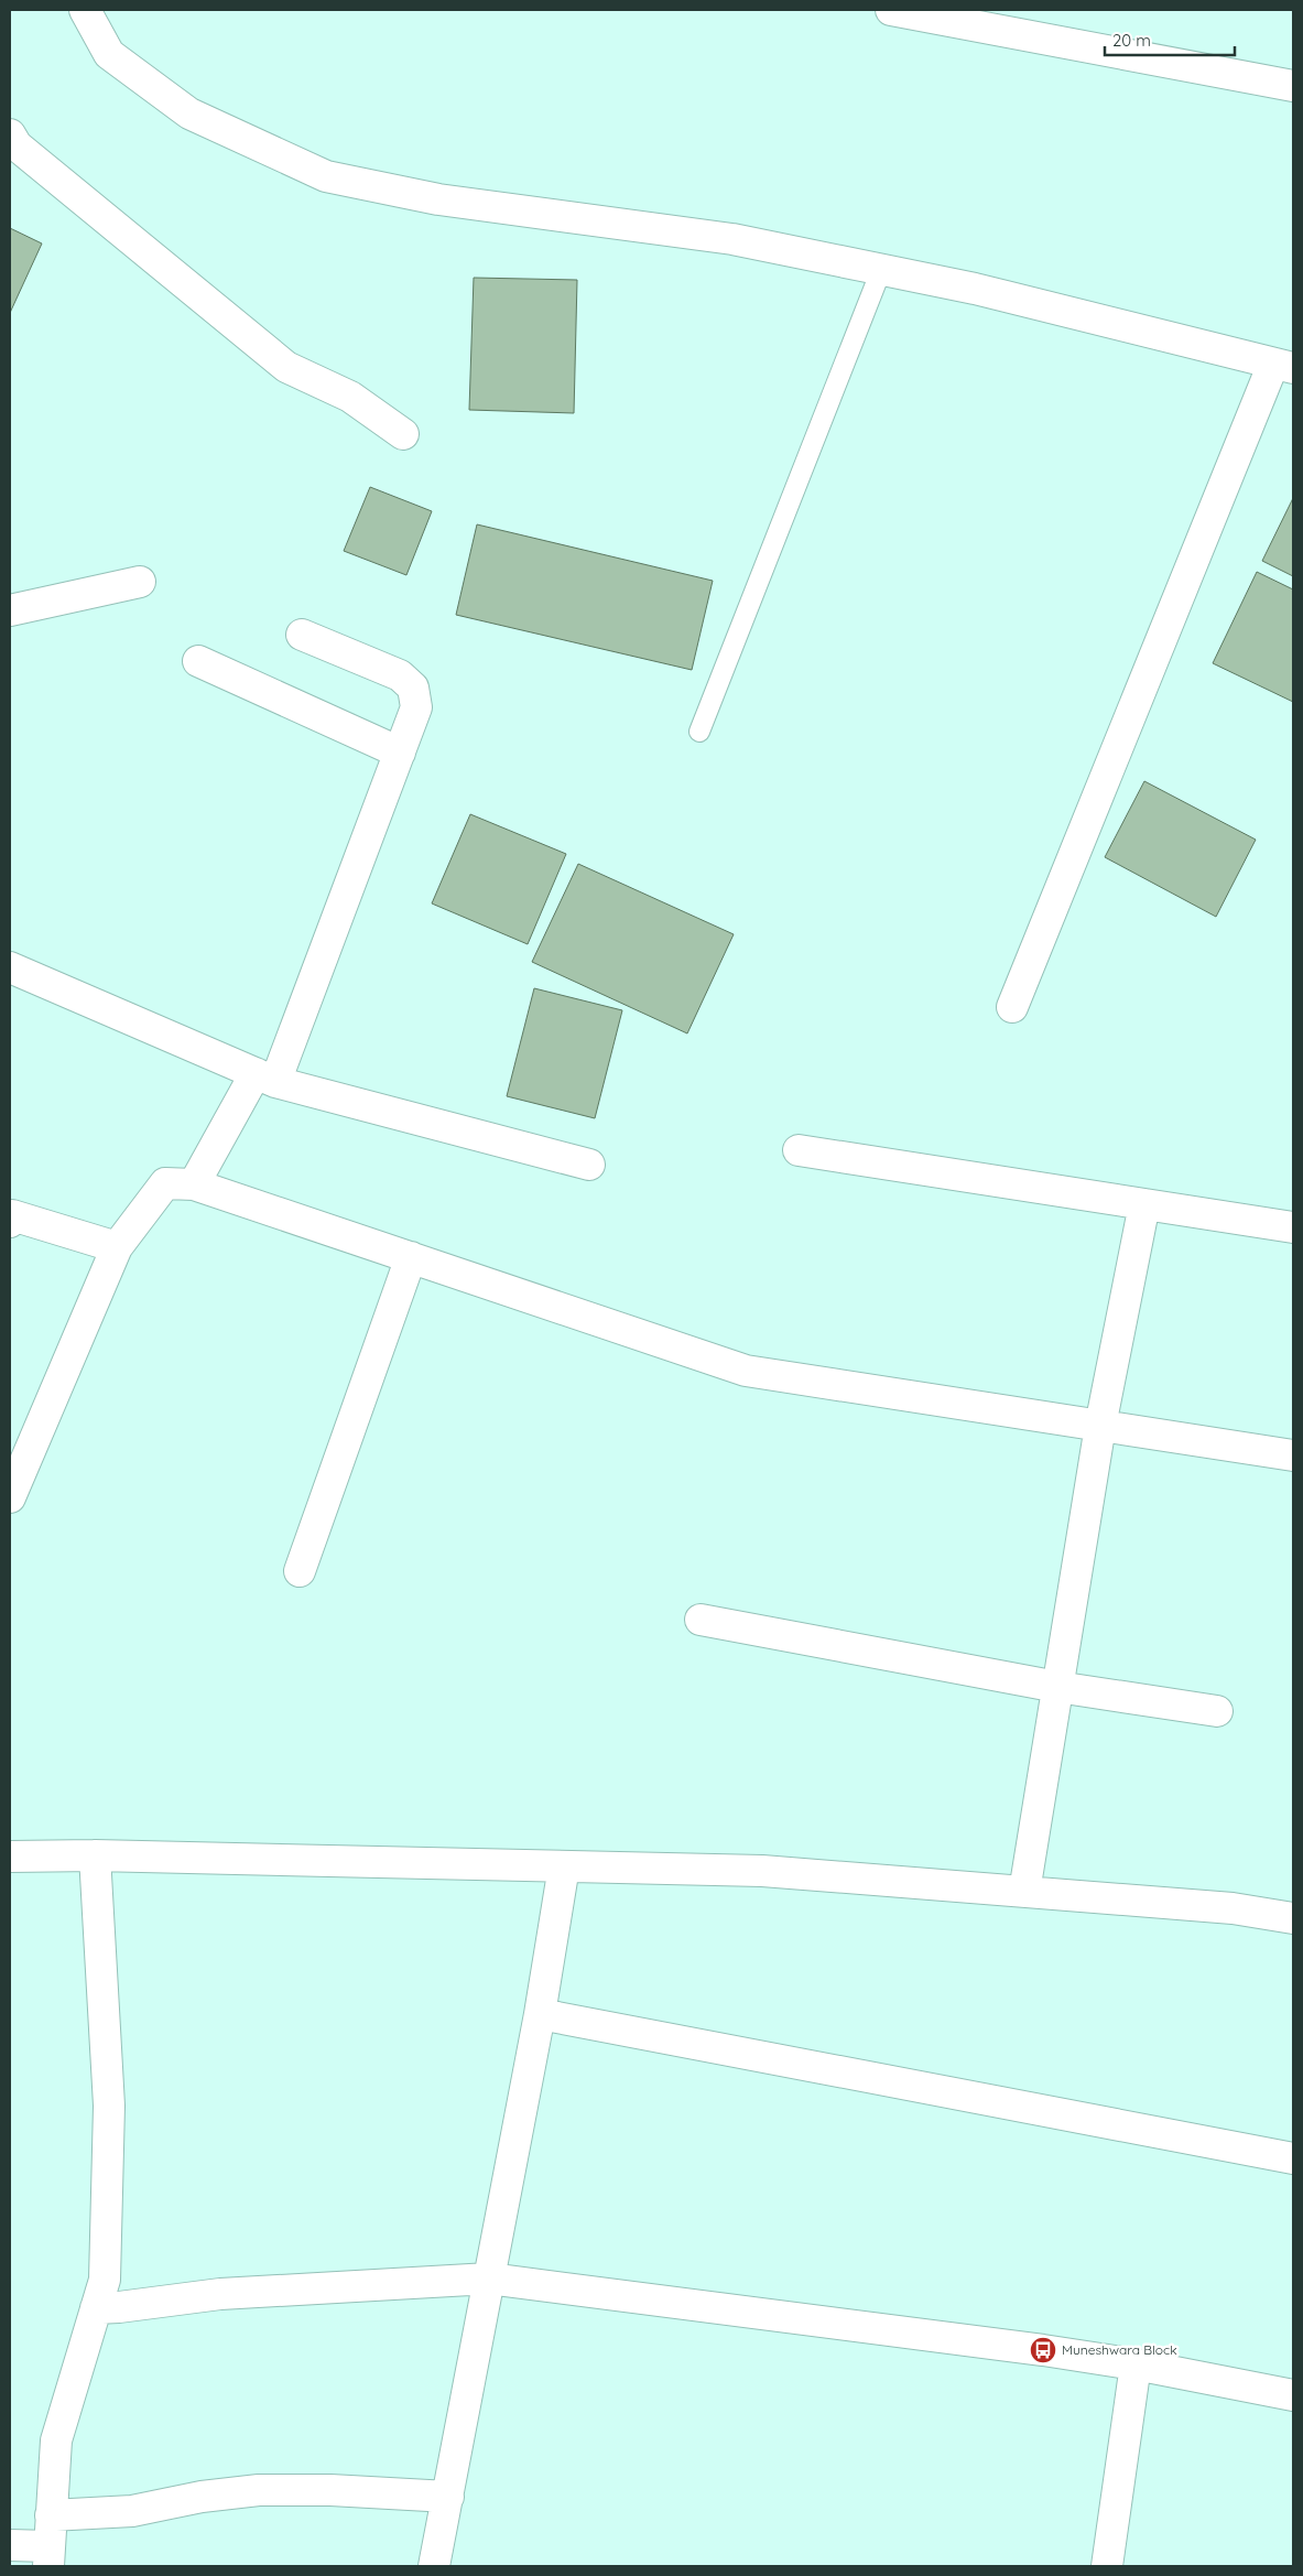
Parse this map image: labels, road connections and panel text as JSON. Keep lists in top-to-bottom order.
{
  "places": {
    "bus stop": ["Muneshwara Block"]
  },
  "scale_bar": "20 m"
}
